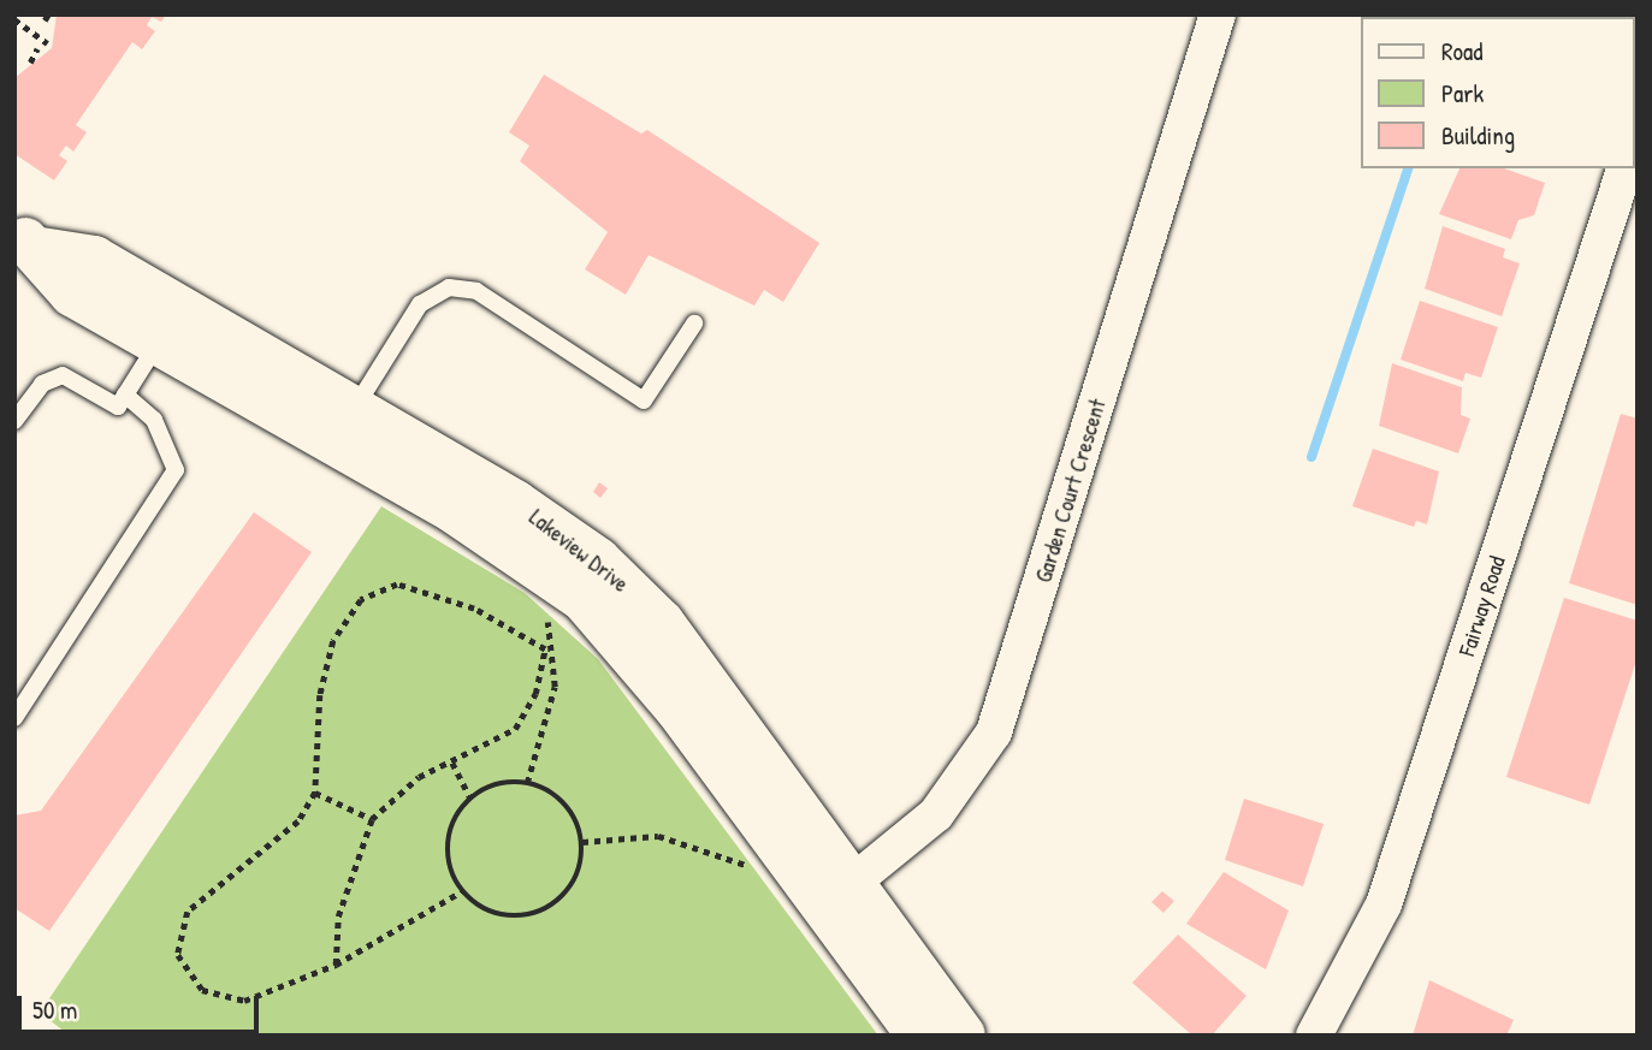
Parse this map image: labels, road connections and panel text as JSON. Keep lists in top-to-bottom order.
{
  "streets": {
    "street": ["Garden Court Crescent", "Lakeview Drive", "Fairway Road"]
  },
  "crossings": [
    ["Garden Court Crescent", "Lakeview Drive"]
  ],
  "legend": ["Road", "Park", "Building"],
  "scale_bar": "50 m"
}
